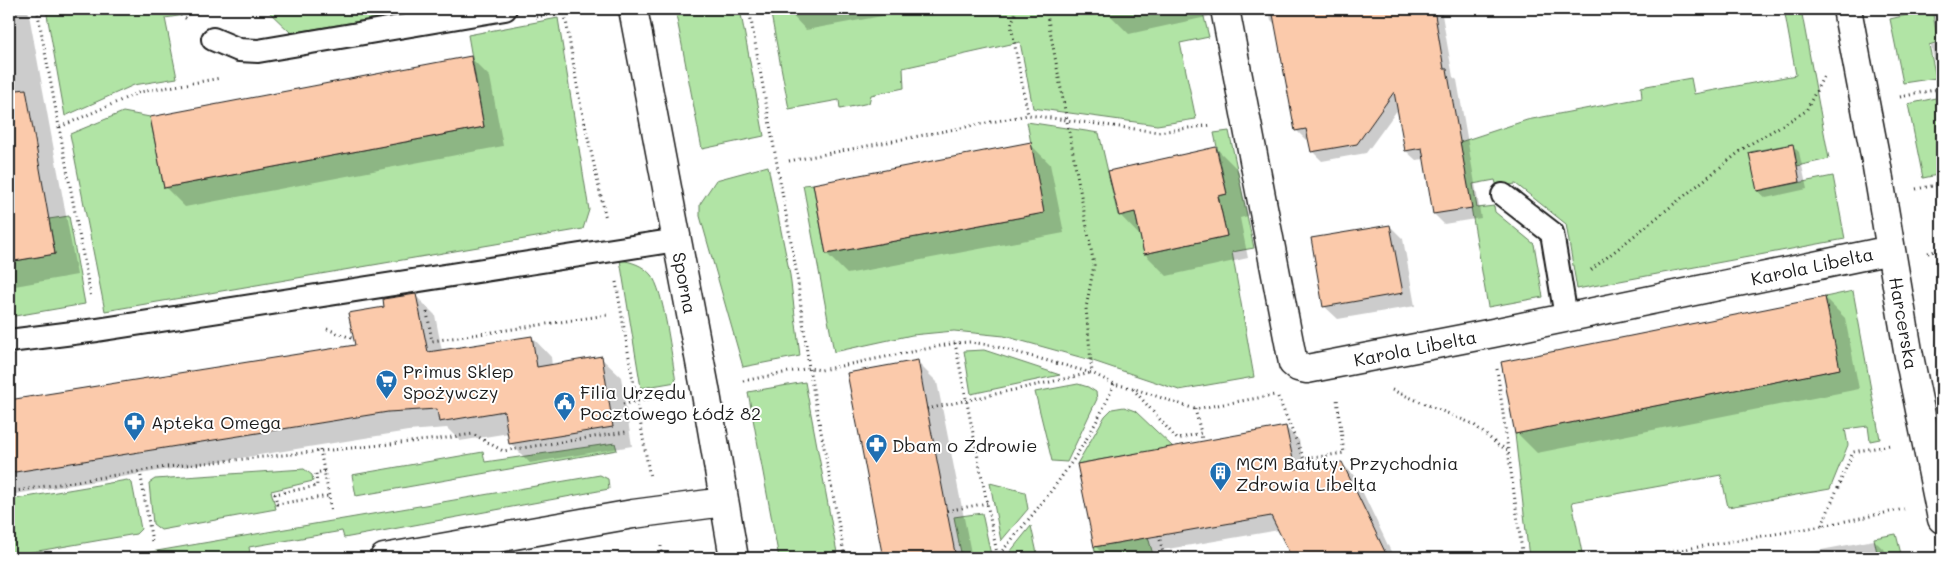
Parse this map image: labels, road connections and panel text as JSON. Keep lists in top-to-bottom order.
{
  "streets": {
    "street": ["Karola Libelta", "Sporna", "Harcerska"]
  },
  "crossings": [
    ["Karola Libelta", "Harcerska"]
  ],
  "places": {
    "supermarket": ["Primus Sklep Spożywczy"],
    "public building": ["Filia Urzędu Pocztowego Łódź 82"],
    "pharmacy": ["Apteka Omega", "Dbam o Zdrowie"],
    "building": ["MCM Bałuty. Przychodnia Zdrowia Libelta"]
  }
}
